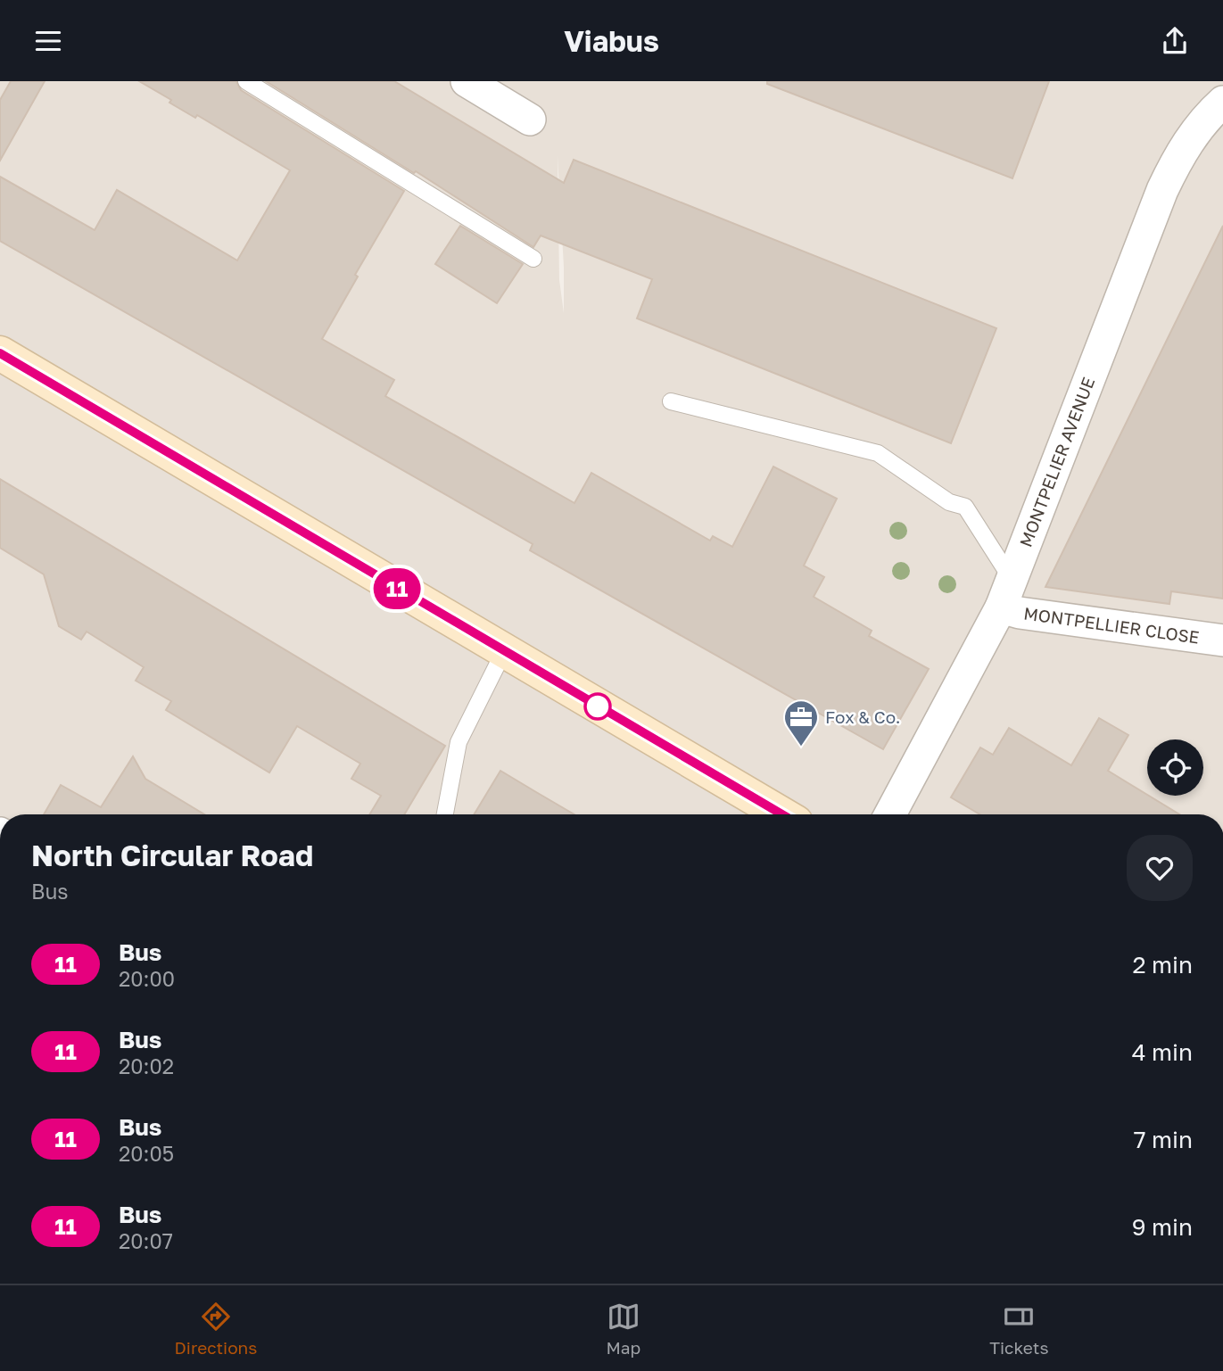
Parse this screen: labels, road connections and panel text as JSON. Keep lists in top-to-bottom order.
{
  "streets": {
    "street": ["MONTPELIER AVENUE", "MONTPELLIER CLOSE"]
  },
  "crossings": [
    ["MONTPELIER AVENUE", "MONTPELLIER CLOSE"]
  ],
  "places": {
    "office": ["Fox & Co."]
  },
  "lines": ["bus line 11"],
  "page": {
    "header": "Viabus",
    "on_map": "11",
    "heading": ["North Circular Road", "Bus"],
    "list": [
      {
        "mark": "11",
        "name": "Bus",
        "note": "20:00",
        "value": "2 min"
      },
      {
        "mark": "11",
        "name": "Bus",
        "note": "20:02",
        "value": "4 min"
      },
      {
        "mark": "11",
        "name": "Bus",
        "note": "20:05",
        "value": "7 min"
      },
      {
        "mark": "11",
        "name": "Bus",
        "note": "20:07",
        "value": "9 min"
      }
    ],
    "tabs": ["Directions", "Map", "Tickets"]
  }
}
